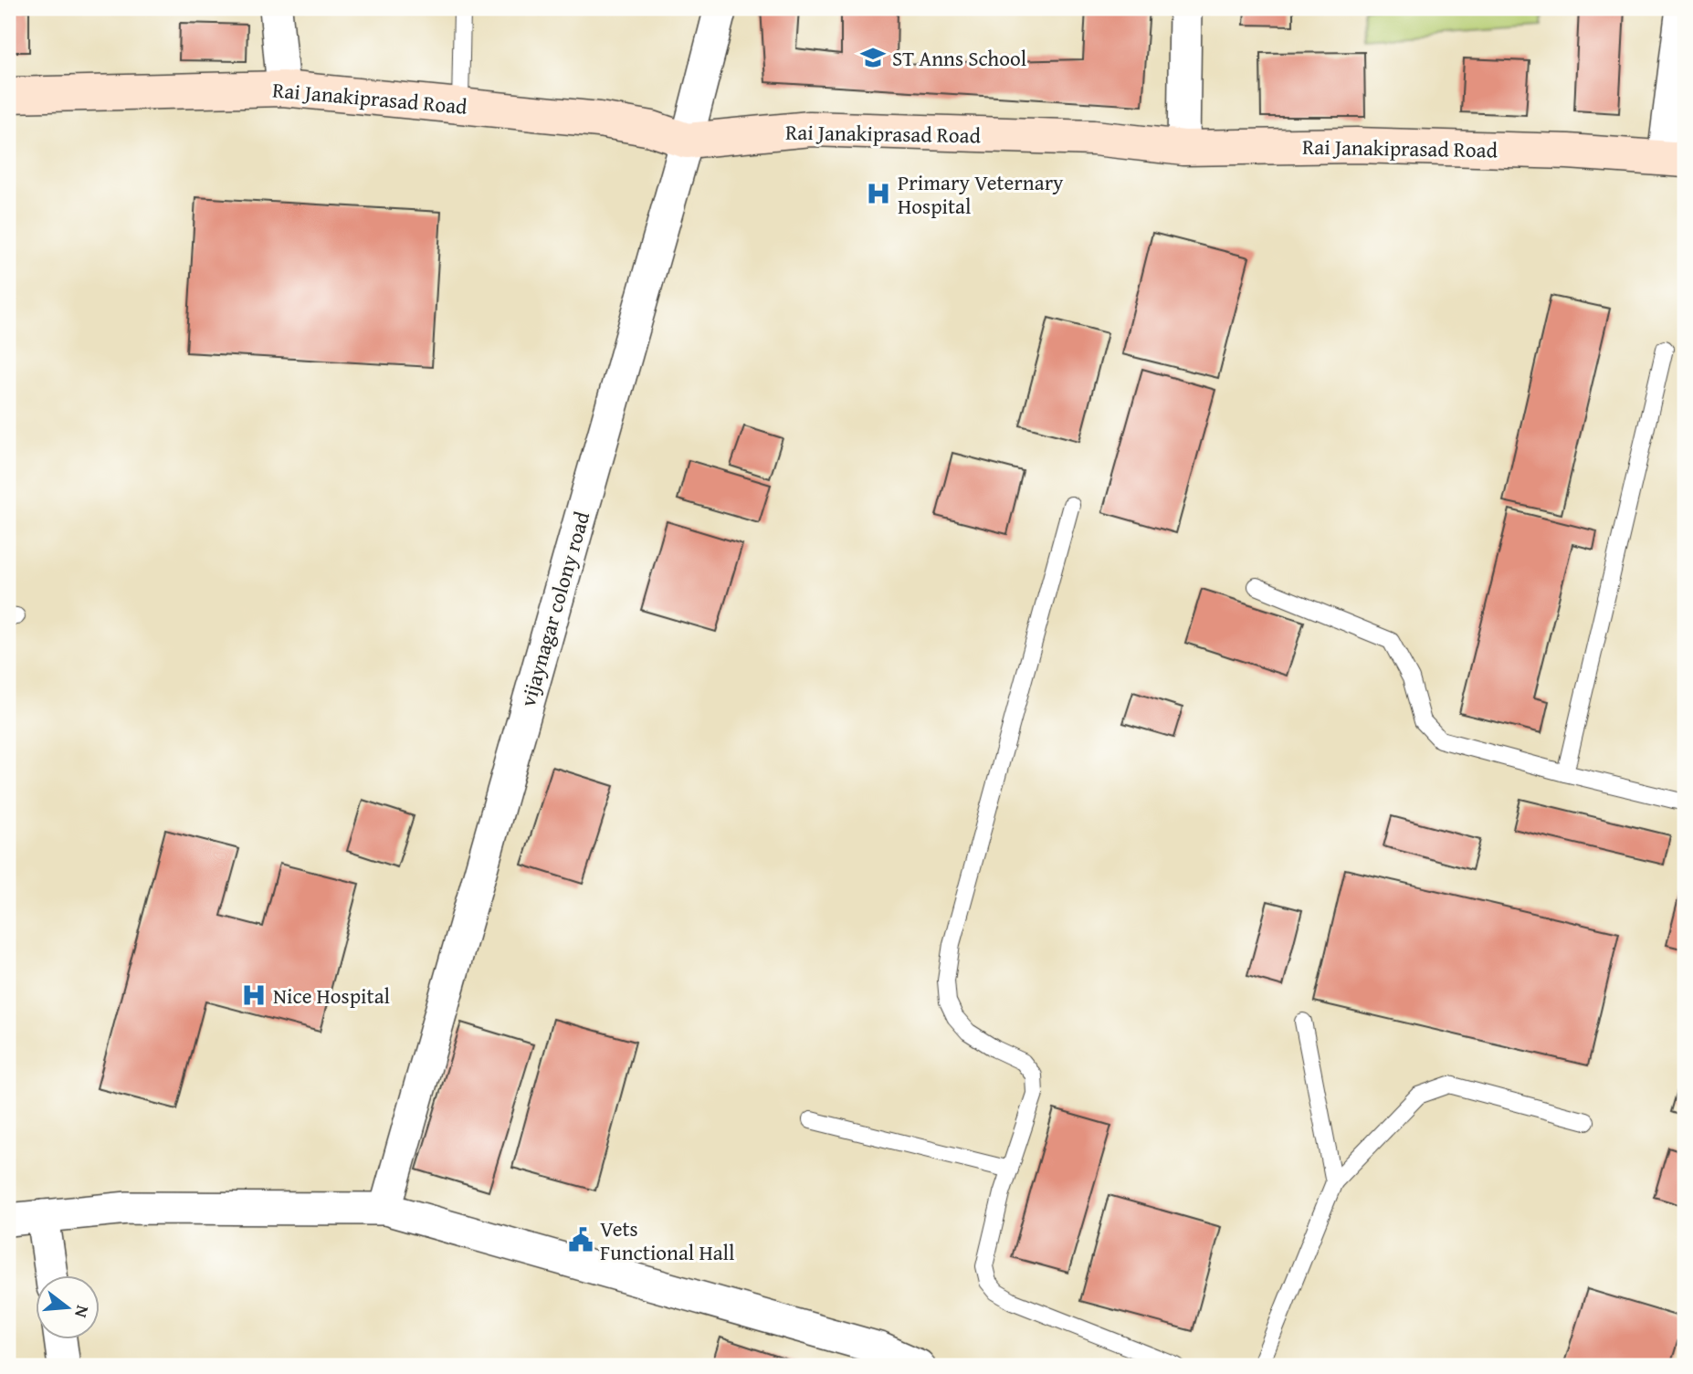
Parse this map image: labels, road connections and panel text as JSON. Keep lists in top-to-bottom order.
{
  "streets": {
    "main road": ["Rai Janakiprasad Road"],
    "street": ["vijaynagar colony road"]
  },
  "crossings": [
    ["Rai Janakiprasad Road", "vijaynagar colony road"]
  ],
  "places": {
    "school or university": ["ST Anns School"],
    "hospital": ["Primary Veternary Hospital", "Nice Hospital"],
    "public building": ["Vets Functional Hall"]
  },
  "north": "right"
}
